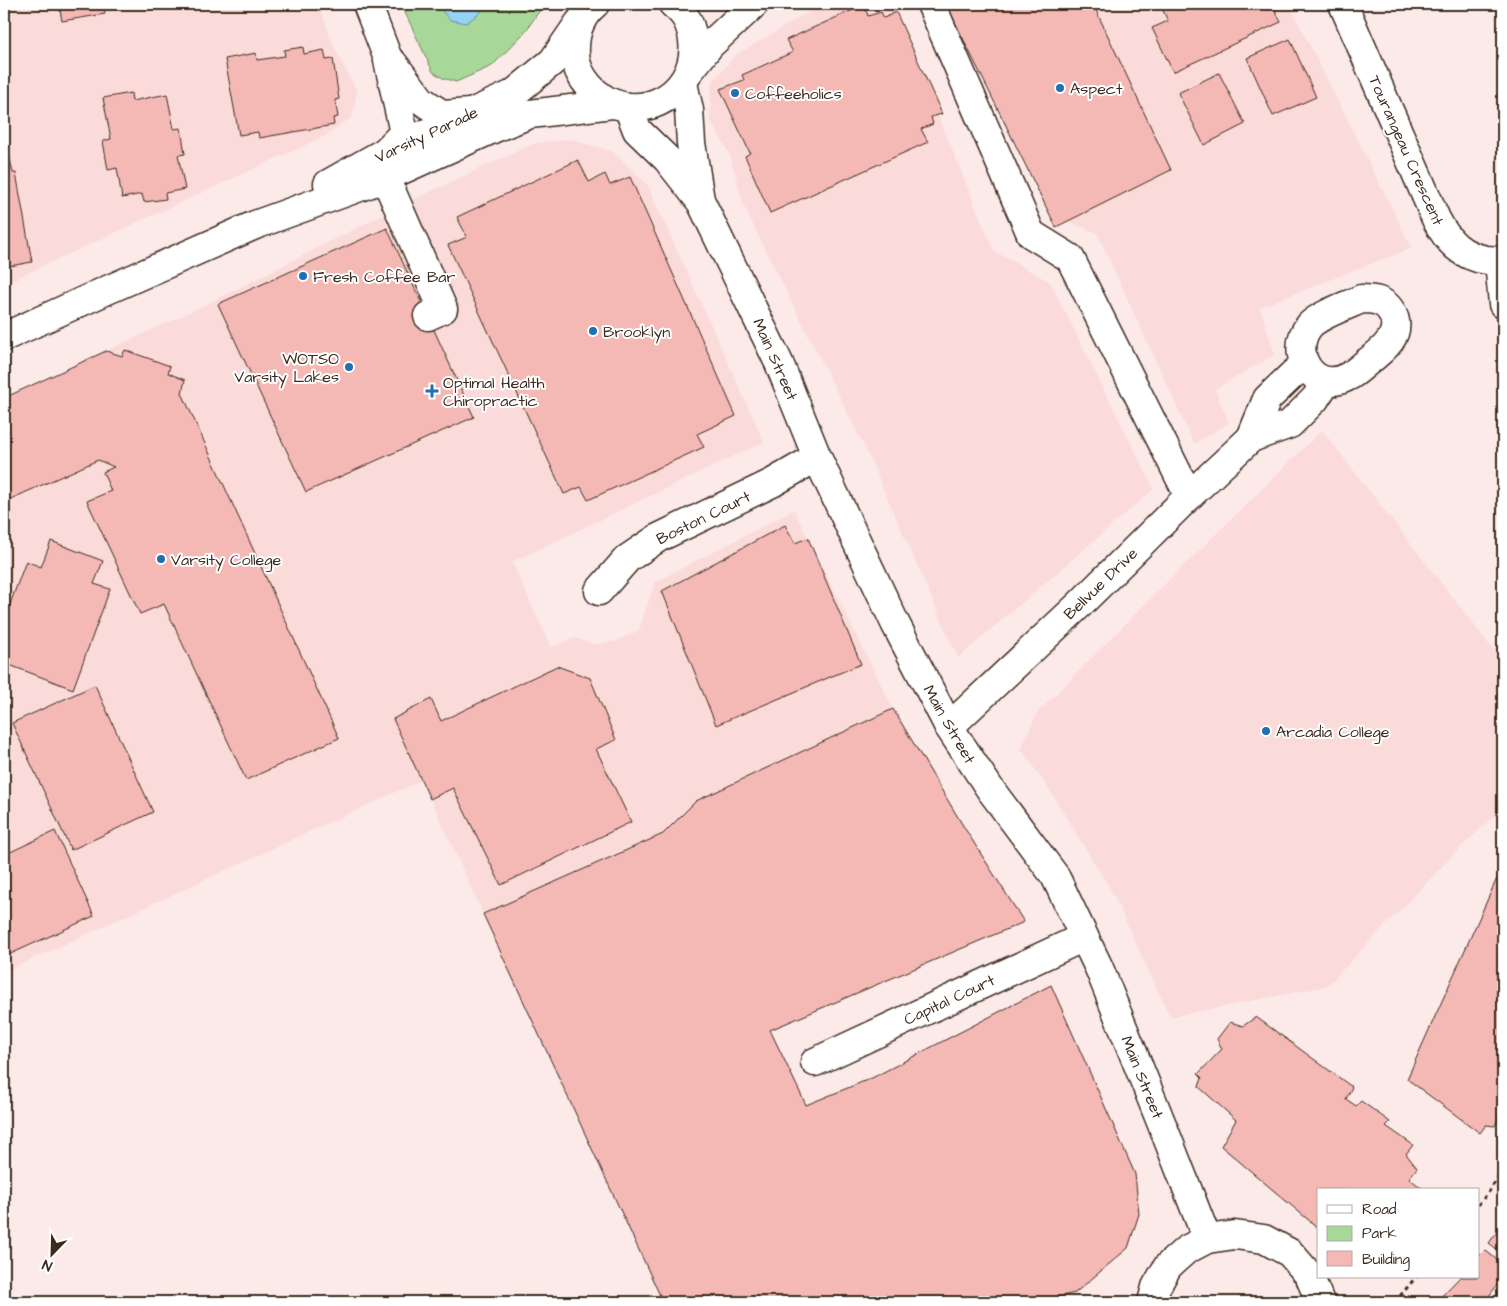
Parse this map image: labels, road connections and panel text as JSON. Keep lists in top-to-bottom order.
{
  "streets": {
    "street": [
      "Varsity Parade",
      "Tourangeau Crescent",
      "Main Street",
      "Boston Court",
      "Bellvue Drive",
      "Capital Court"
    ]
  },
  "crossings": [
    ["Main Street", "Boston Court"],
    ["Main Street", "Bellvue Drive"],
    ["Main Street", "Capital Court"]
  ],
  "places": {
    "other": [
      "Aspect",
      "Coffeeholics",
      "Fresh Coffee Bar",
      "Brooklyn",
      "WOTSO Varsity Lakes",
      "Varsity College",
      "Arcadia College"
    ],
    "health": ["Optimal Health Chiropractic"]
  },
  "legend": ["Road", "Park", "Building"],
  "north": "bottom left"
}
